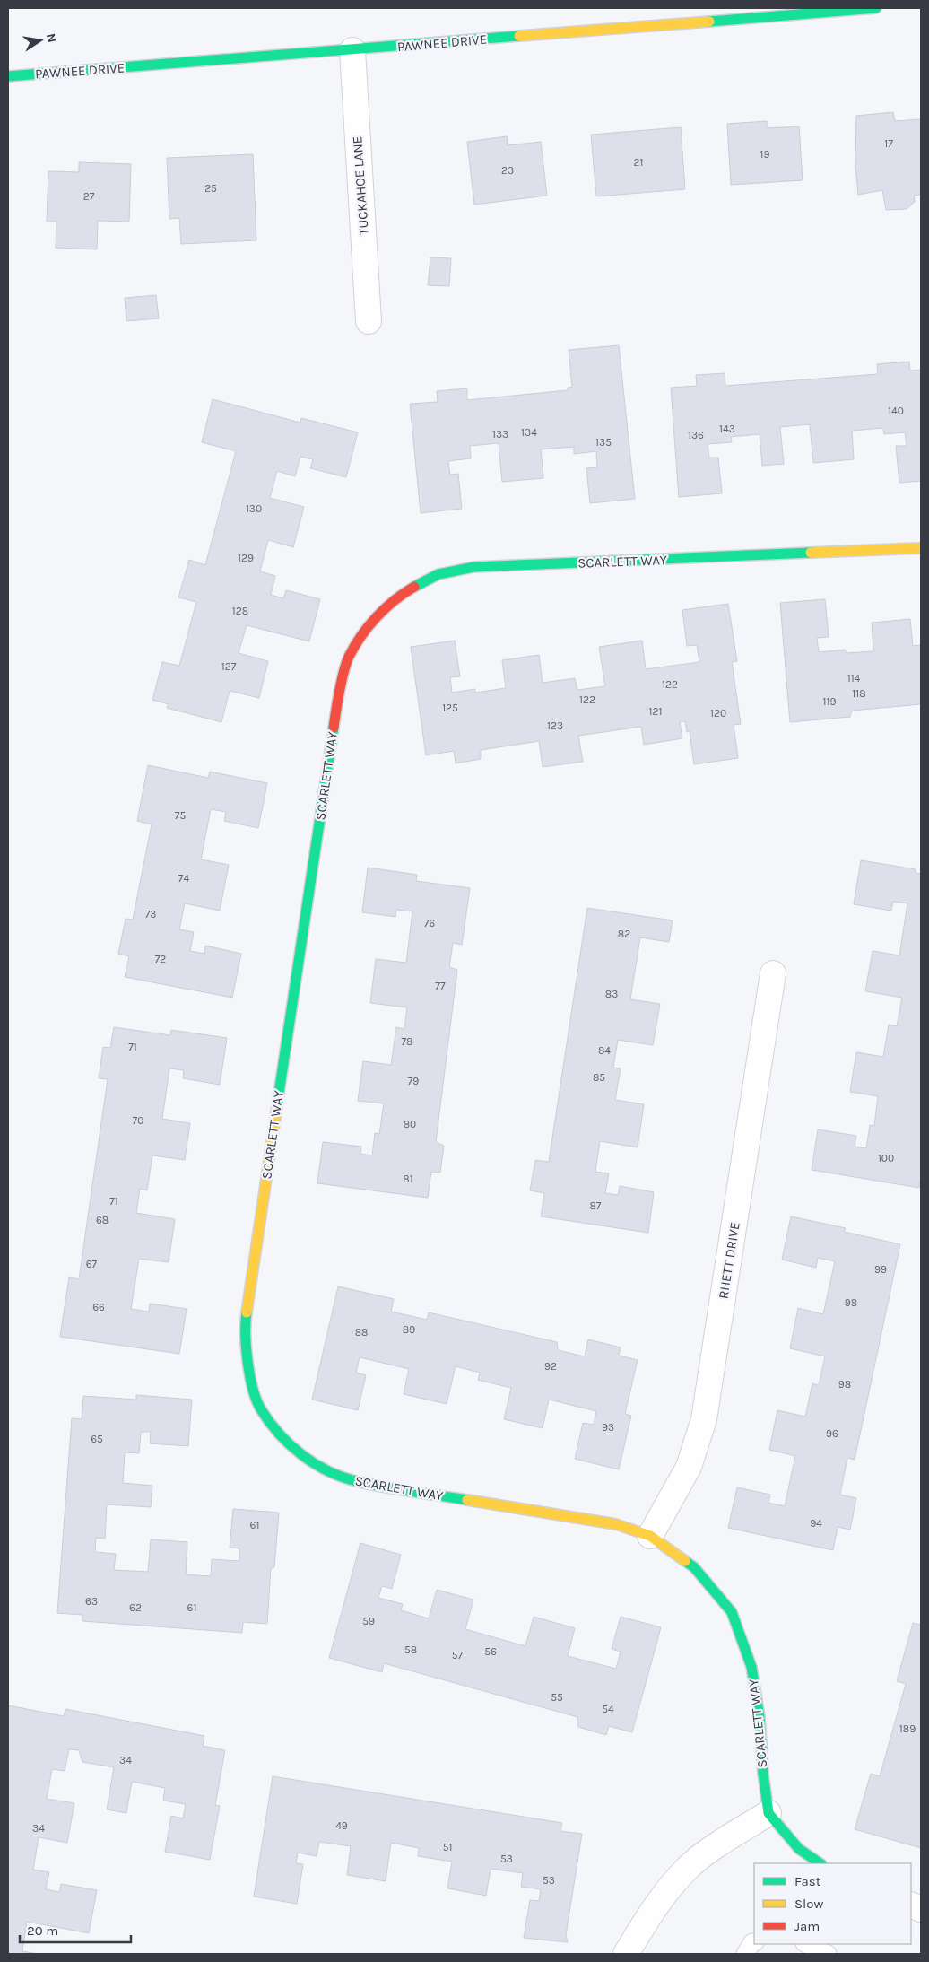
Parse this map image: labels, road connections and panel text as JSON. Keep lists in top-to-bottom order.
{
  "streets": {
    "street": [
      "PAWNEE DRIVE",
      "TUCKAHOE LANE",
      "SCARLETT WAY",
      "RHETT DRIVE"
    ]
  },
  "crossings": [
    ["PAWNEE DRIVE", "TUCKAHOE LANE"],
    ["SCARLETT WAY", "RHETT DRIVE"]
  ],
  "house_numbers": [
    "17",
    "19",
    "21",
    "23",
    "25",
    "27",
    "140",
    "143",
    "134",
    "133",
    "136",
    "135",
    "130",
    "129",
    "128",
    "127",
    "114",
    "122",
    "118",
    "122",
    "119",
    "125",
    "121",
    "120",
    "123",
    "75",
    "74",
    "73",
    "76",
    "82",
    "72",
    "77",
    "83",
    "78",
    "71",
    "84",
    "85",
    "79",
    "70",
    "80",
    "100",
    "81",
    "71",
    "87",
    "68",
    "67",
    "99",
    "98",
    "66",
    "89",
    "88",
    "92",
    "98",
    "93",
    "96",
    "65",
    "94",
    "61",
    "63",
    "62",
    "61",
    "59",
    "58",
    "56",
    "57",
    "55",
    "54",
    "189",
    "34",
    "49",
    "34",
    "51",
    "53",
    "53"
  ],
  "legend": ["Fast", "Slow", "Jam"],
  "scale_bar": "20 m",
  "north": "right"
}
